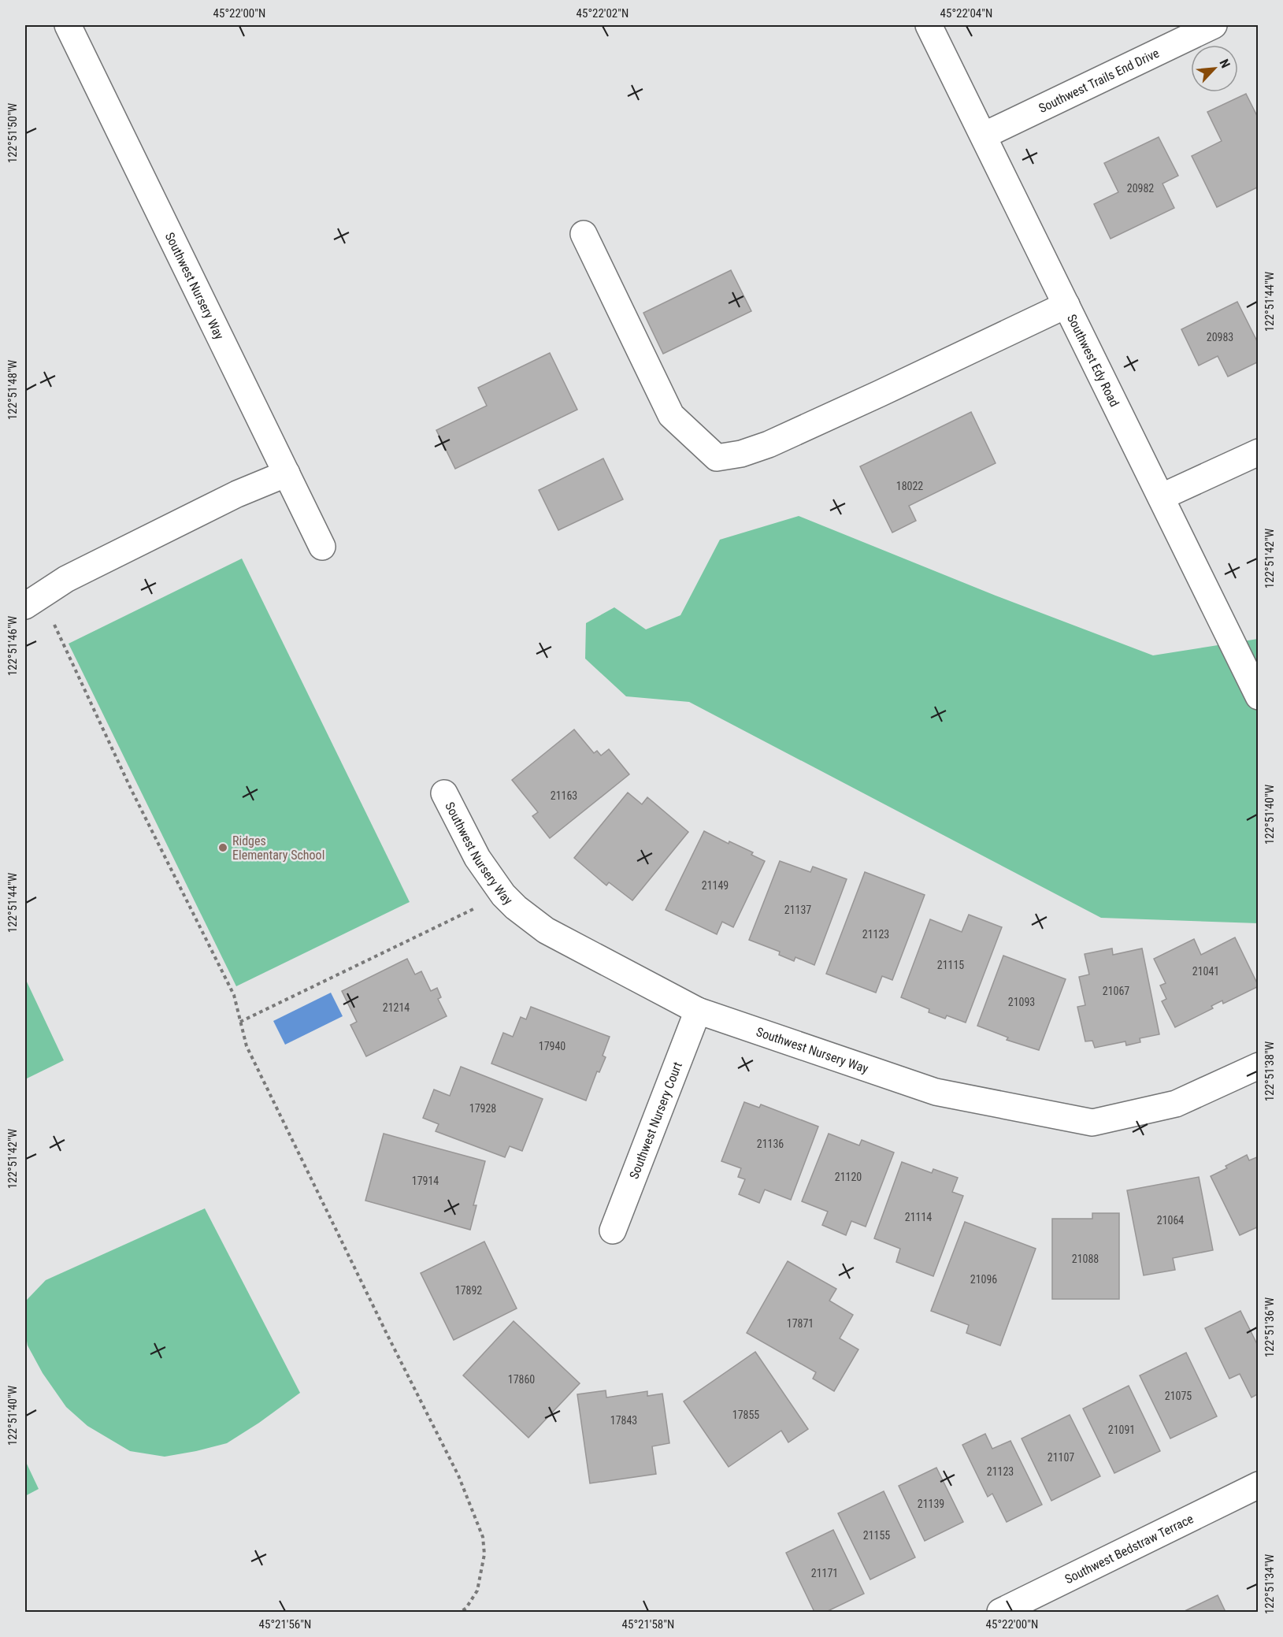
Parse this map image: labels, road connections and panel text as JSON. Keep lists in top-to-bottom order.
{
  "streets": {
    "street": [
      "Southwest Trails End Drive",
      "Southwest Nursery Way",
      "Southwest Edy Road",
      "Southwest Nursery Court",
      "Southwest Bedstraw Terrace"
    ]
  },
  "crossings": [
    ["Southwest Trails End Drive", "Southwest Edy Road"],
    ["Southwest Nursery Way", "Southwest Nursery Court"]
  ],
  "places": ["Ridges Elementary School"],
  "house_numbers": [
    "20982",
    "20983",
    "18022",
    "21163",
    "21149",
    "21137",
    "21123",
    "21115",
    "21041",
    "21067",
    "21093",
    "21214",
    "17940",
    "17928",
    "21136",
    "21120",
    "17914",
    "21114",
    "21064",
    "21088",
    "21096",
    "17892",
    "17871",
    "17860",
    "21075",
    "17855",
    "17843",
    "21091",
    "21107",
    "21123",
    "21139",
    "21155",
    "21171"
  ],
  "north": "top right",
  "coordinates": [
    "45°22'00\"N",
    "45°22'02\"N",
    "45°22'04\"N",
    "122°51'50\"W",
    "122°51'44\"W",
    "122°51'48\"W",
    "122°51'42\"W",
    "122°51'46\"W",
    "122°51'40\"W",
    "122°51'38\"W",
    "122°51'36\"W",
    "122°51'34\"W",
    "45°21'56\"N",
    "45°21'58\"N"
  ]
}
